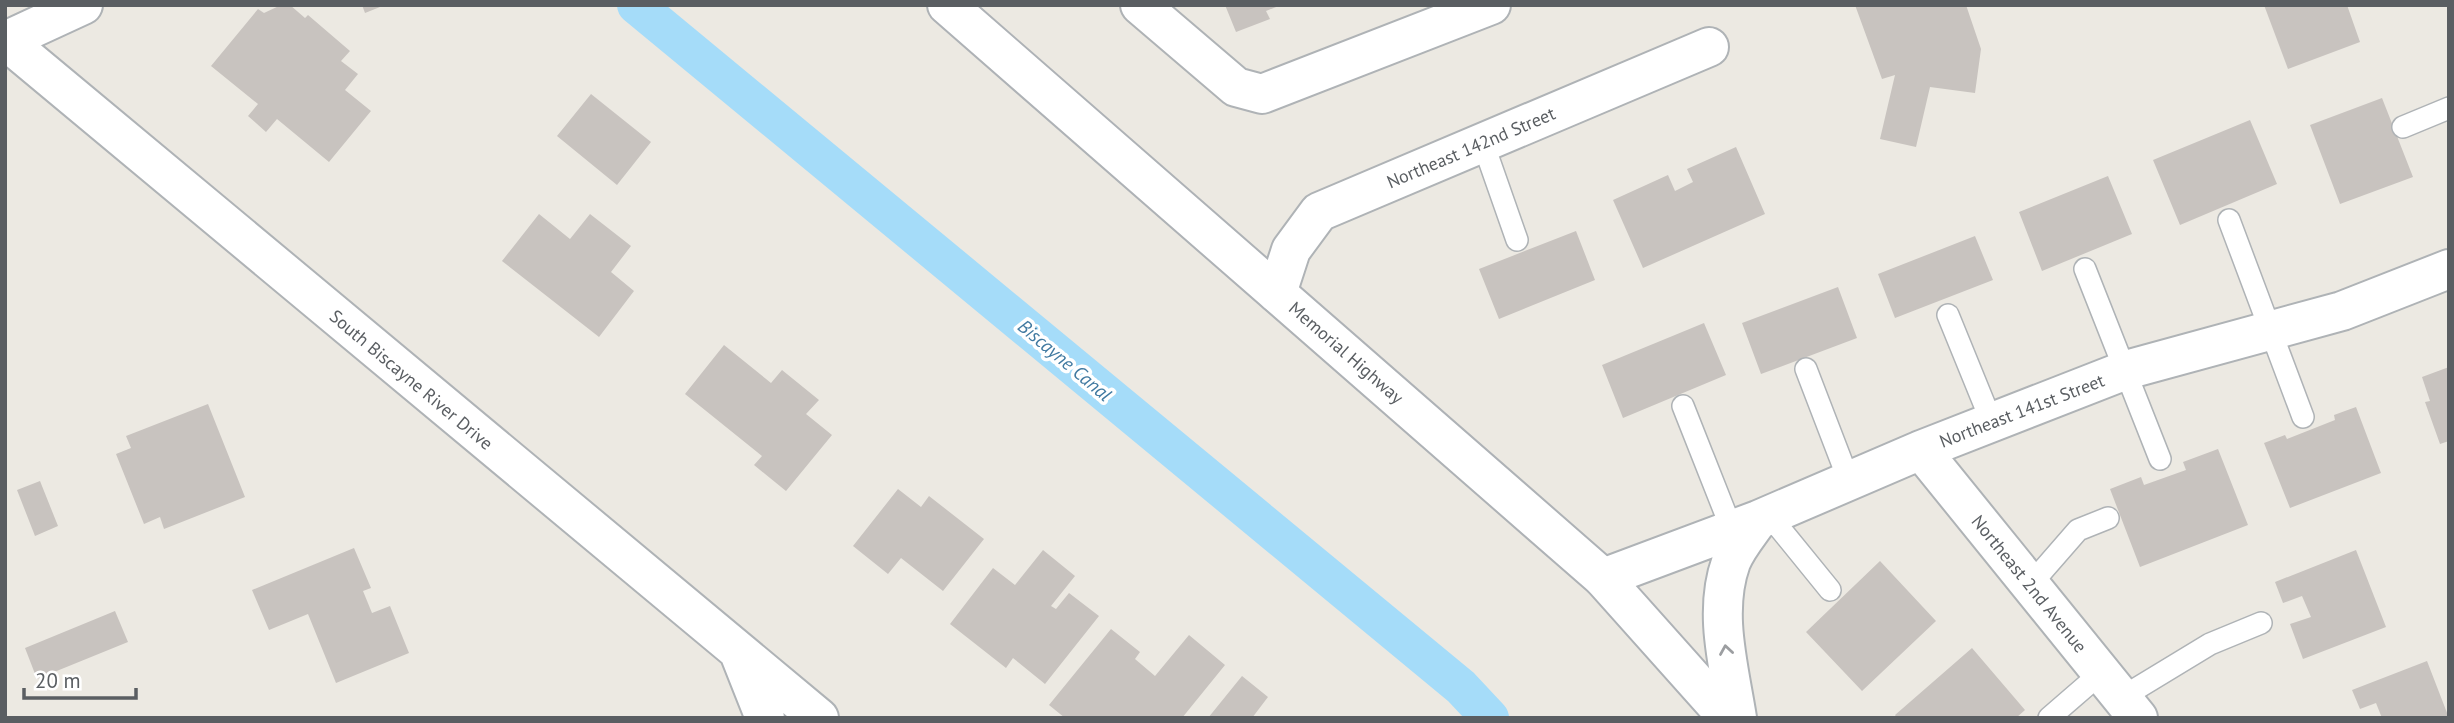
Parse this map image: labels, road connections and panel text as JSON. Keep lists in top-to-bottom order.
{
  "streets": {
    "street": [
      "Northeast 142nd Street",
      "Memorial Highway",
      "South Biscayne River Drive",
      "Northeast 141st Street",
      "Northeast 2nd Avenue"
    ]
  },
  "crossings": [
    ["Northeast 142nd Street", "Memorial Highway"],
    ["Memorial Highway", "Northeast 141st Street"],
    ["Northeast 141st Street", "Northeast 2nd Avenue"]
  ],
  "water": ["Biscayne Canal"],
  "scale_bar": "20 m"
}
